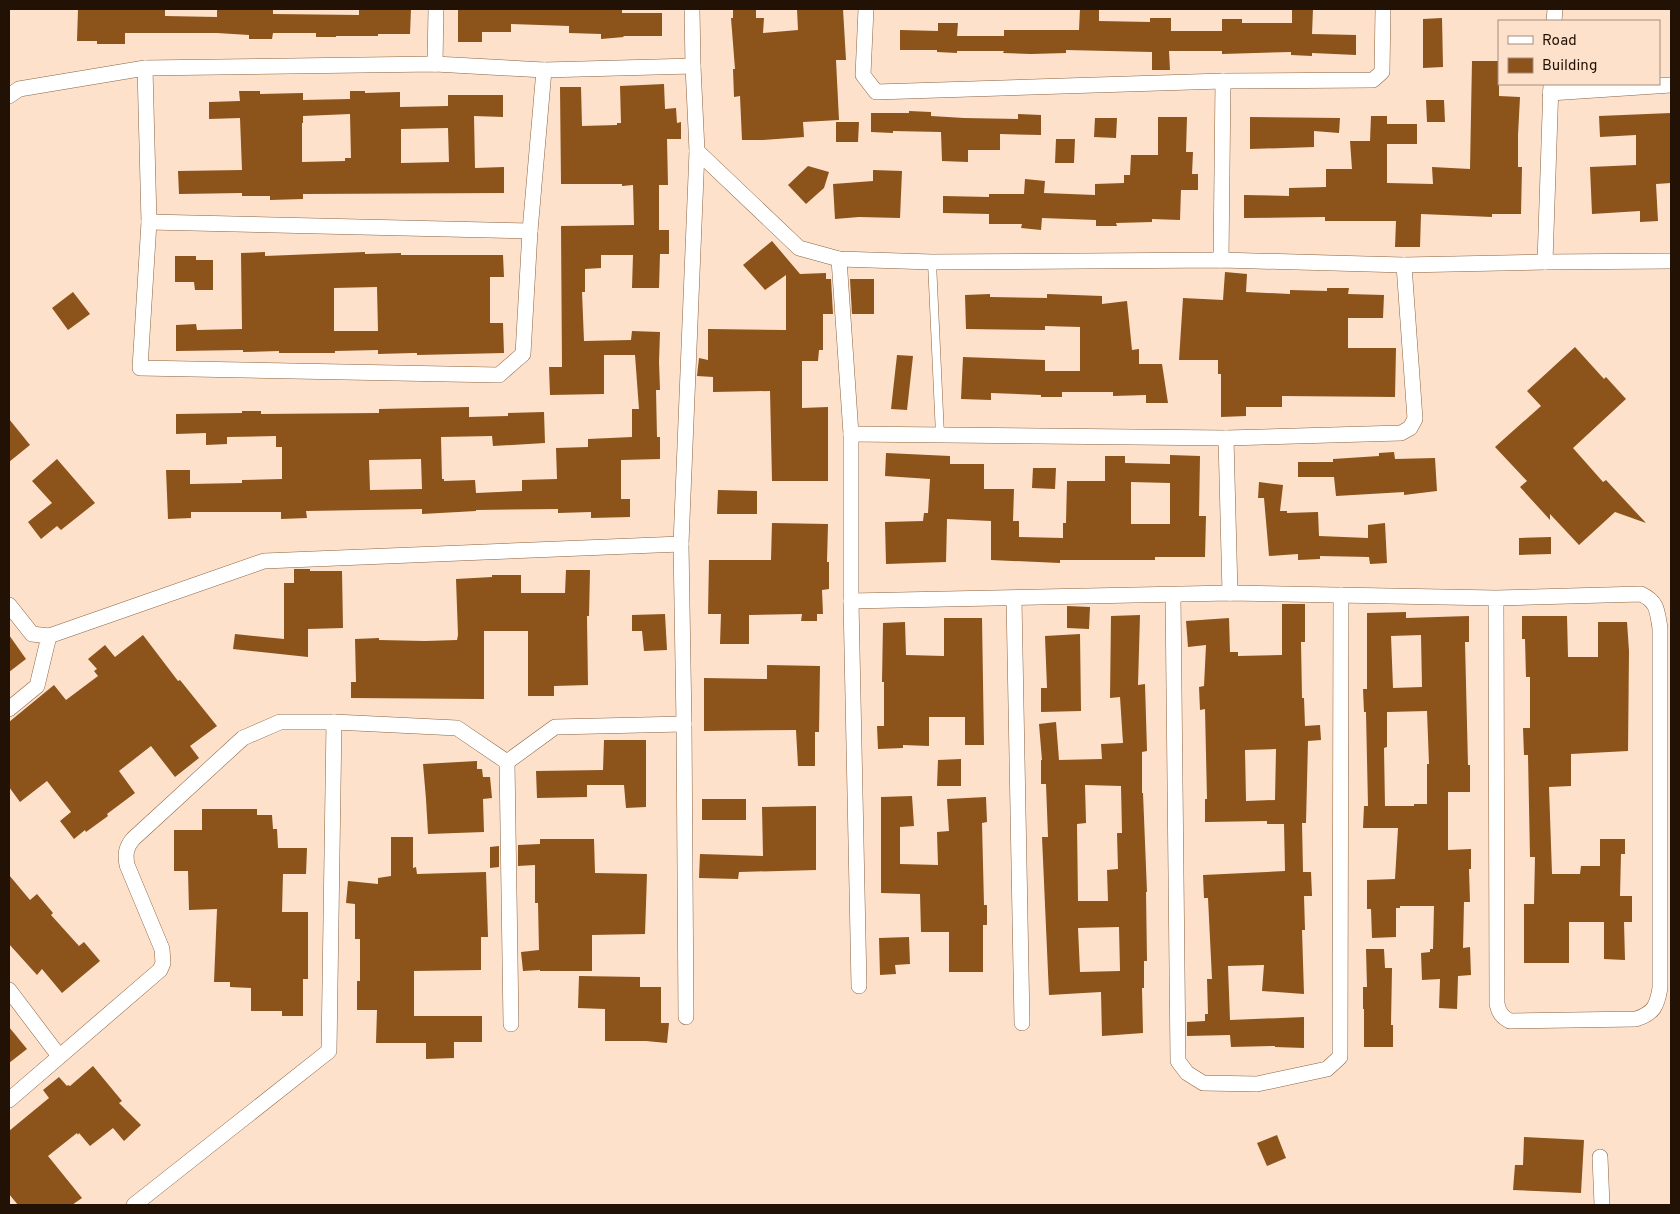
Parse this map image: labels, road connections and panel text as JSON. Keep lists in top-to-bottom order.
{
  "legend": ["Road", "Building"]
}
